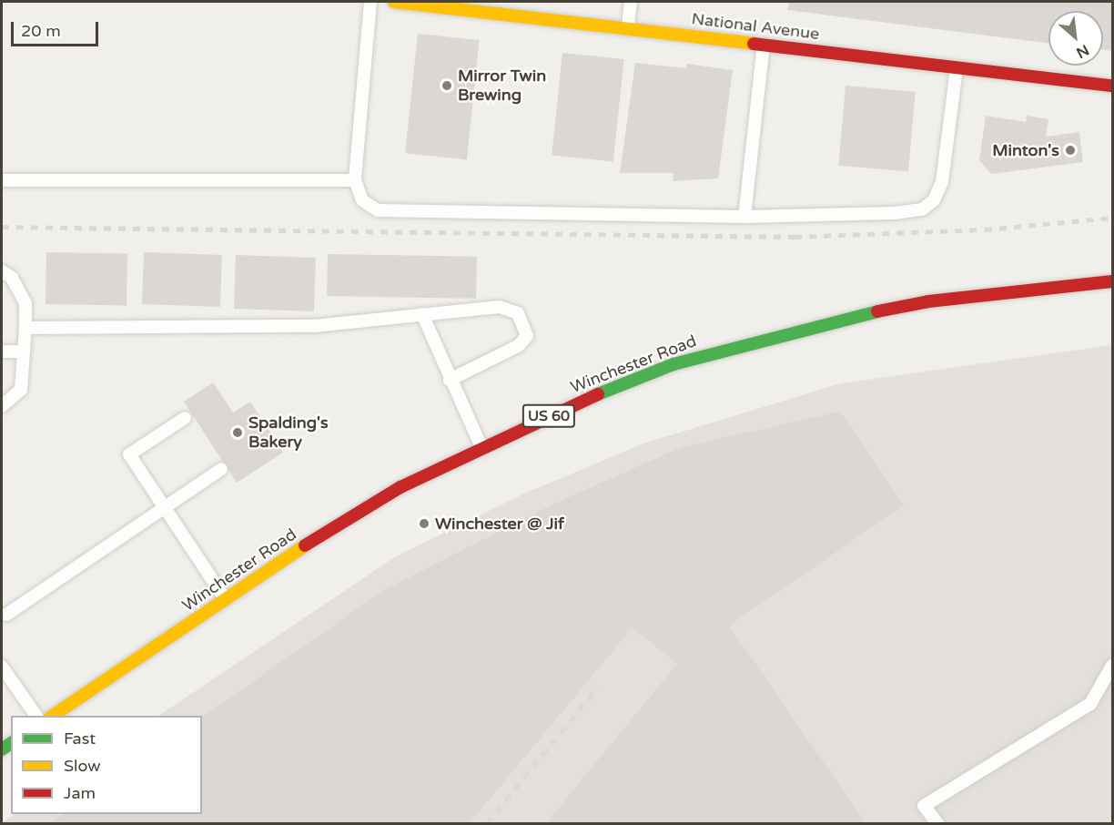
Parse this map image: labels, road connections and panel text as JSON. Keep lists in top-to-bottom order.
{
  "streets": {
    "main road": ["National Avenue", "Winchester Road", "US 60"]
  },
  "places": [
    "Mirror Twin Brewing",
    "Minton's",
    "Spalding's Bakery",
    "Winchester @ Jif"
  ],
  "legend": ["Fast", "Slow", "Jam"],
  "scale_bar": "20 m",
  "north": "bottom right"
}
